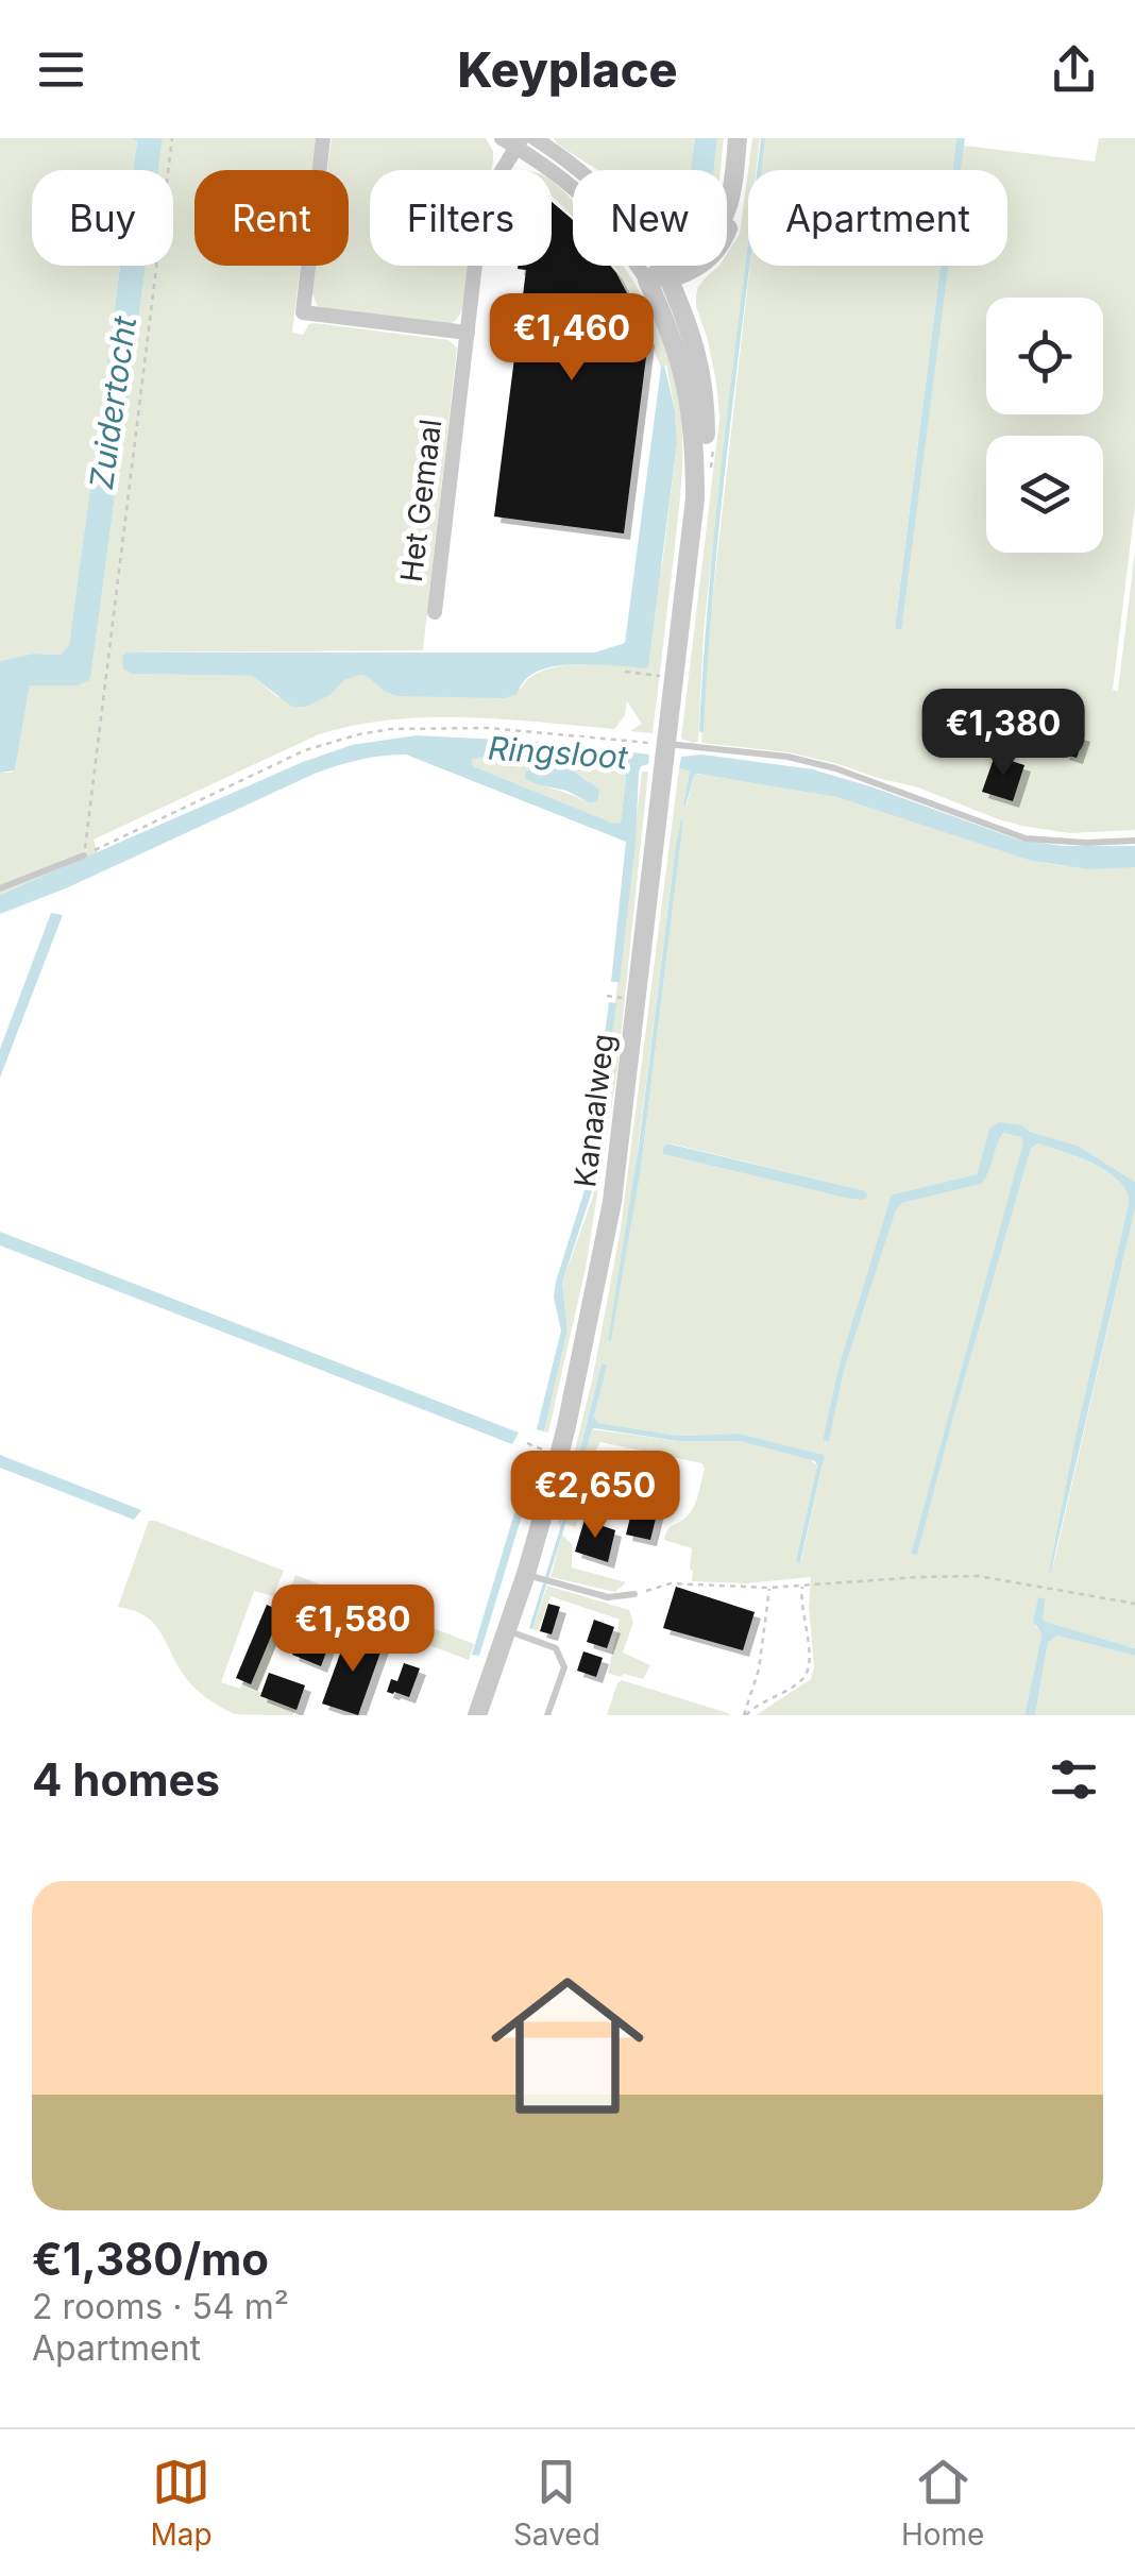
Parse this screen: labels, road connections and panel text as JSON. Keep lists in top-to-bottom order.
{
  "streets": {
    "street": ["Het Gemaal", "Kanaalweg"]
  },
  "water": ["Zuidertocht", "Ringsloot"],
  "page": {
    "header": "Keyplace",
    "chip": [
      "Buy",
      "Rent",
      "Filters",
      "New",
      "Apartment"
    ],
    "price": [
      "€1,460",
      "€1,380",
      "€2,650",
      "€1,580"
    ],
    "heading": "4 homes",
    "list": [
      {
        "name": "€1,380/mo",
        "note": "2 rooms · 54 m² · Apartment"
      }
    ],
    "tabs": ["Map", "Saved", "Home"]
  }
}
